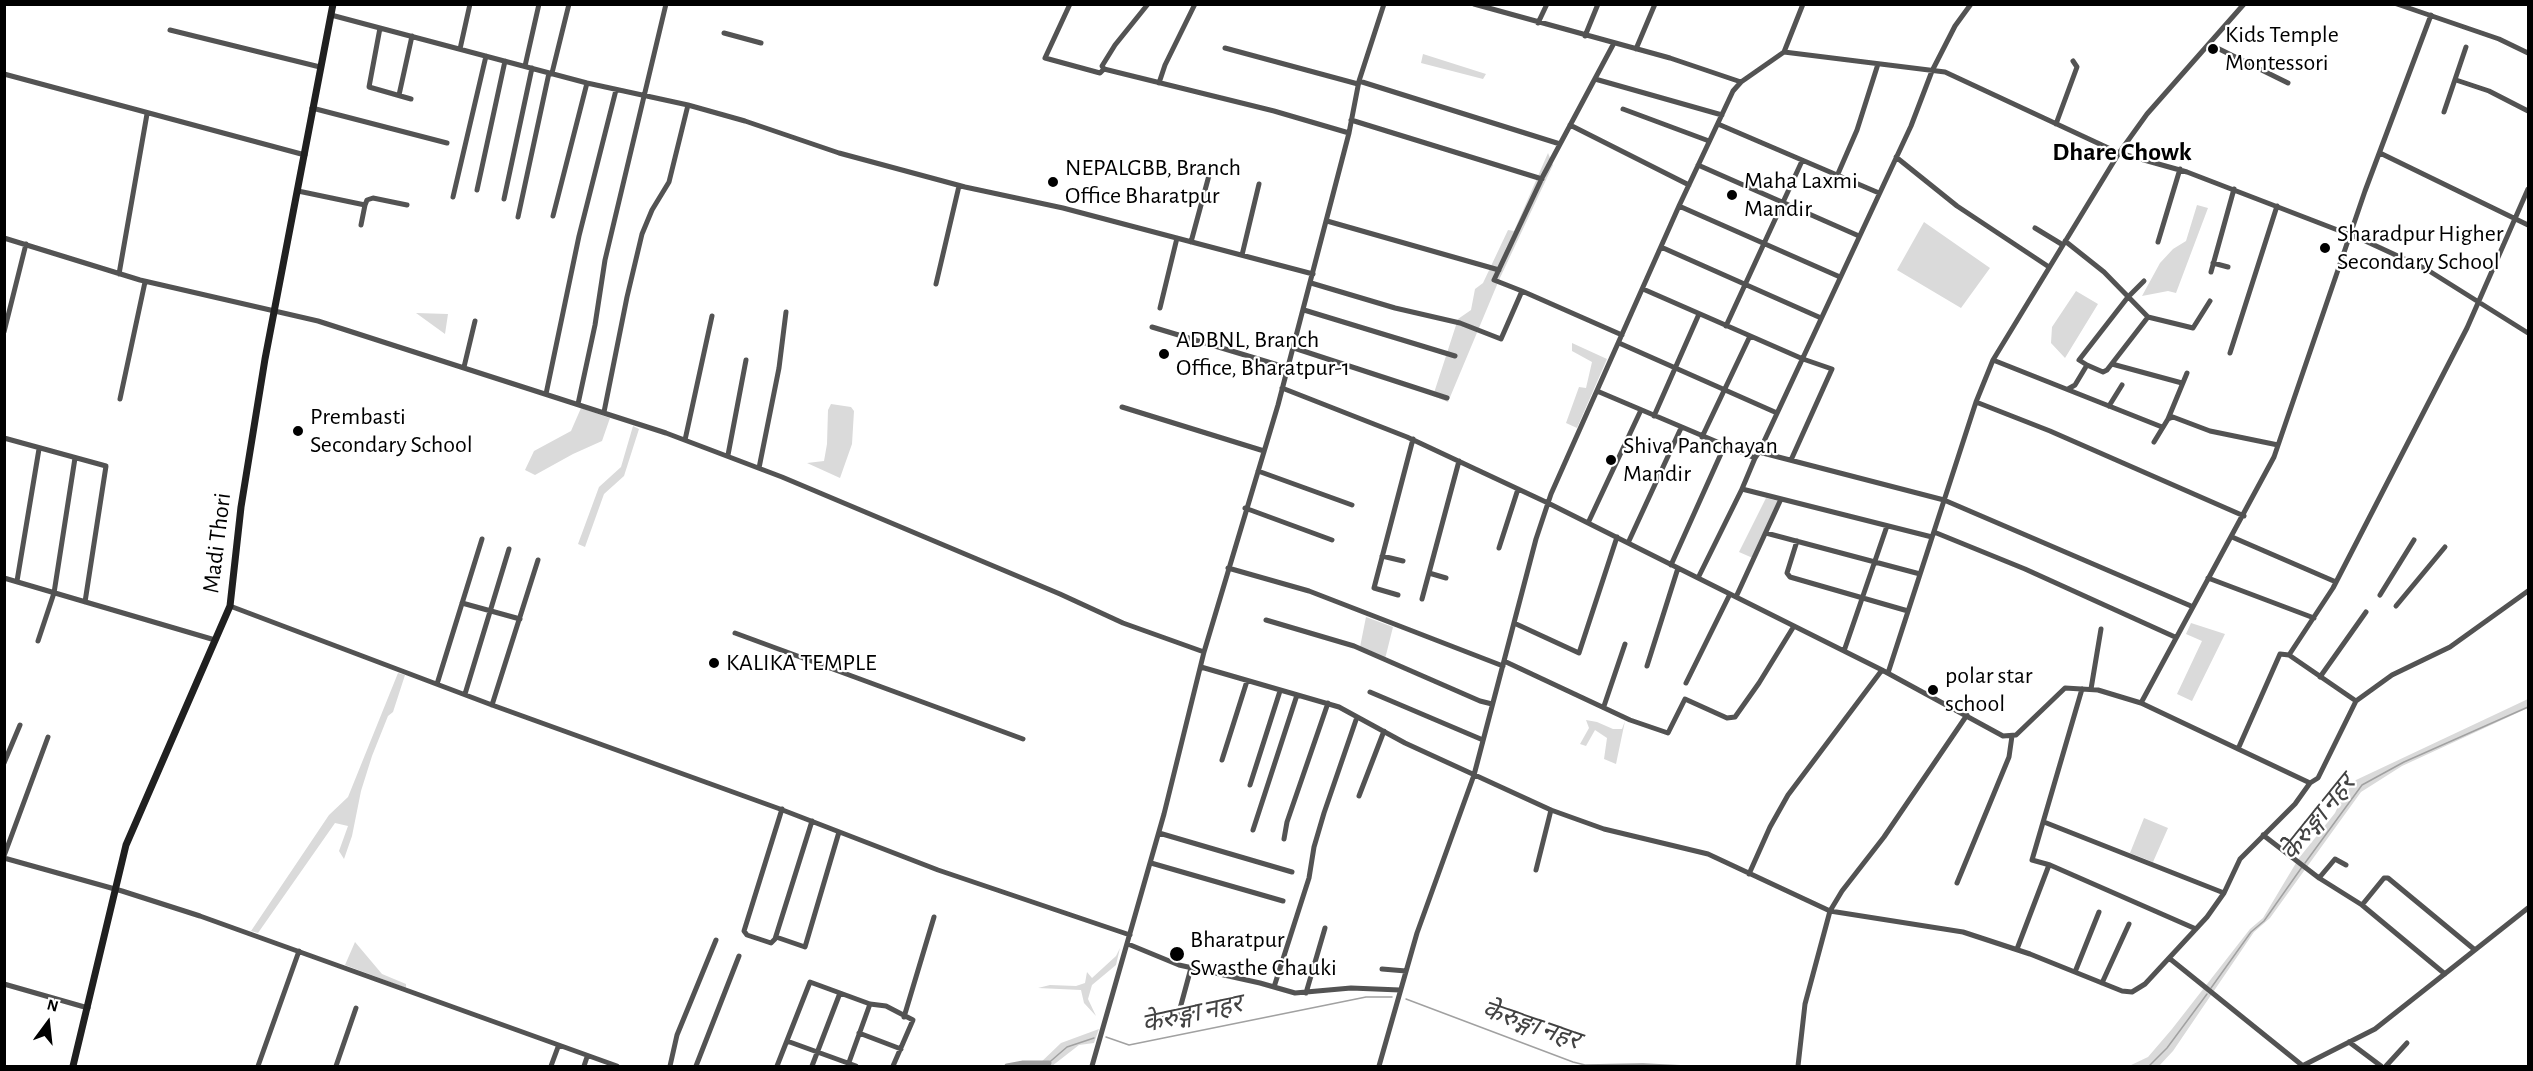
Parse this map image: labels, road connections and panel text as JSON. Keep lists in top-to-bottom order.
{
  "streets": {
    "main road": ["Madi Thori"]
  },
  "districts": ["Dhare Chowk"],
  "water": ["केेरुङ्गा नहर", "केरुङ्गा नहर"],
  "places": [
    "Kids Temple Montessori",
    "NEPALGBB, Branch Office Bharatpur",
    "Maha Laxmi Mandir",
    "Sharadpur Higher Secondary School",
    "ADBNL, Branch Office, Bharatpur-1",
    "Prembasti Secondary School",
    "Shiva Panchayan Mandir",
    "KALIKA TEMPLE",
    "polar star school",
    "Bharatpur Swasthe Chauki"
  ],
  "north": "top"
}
